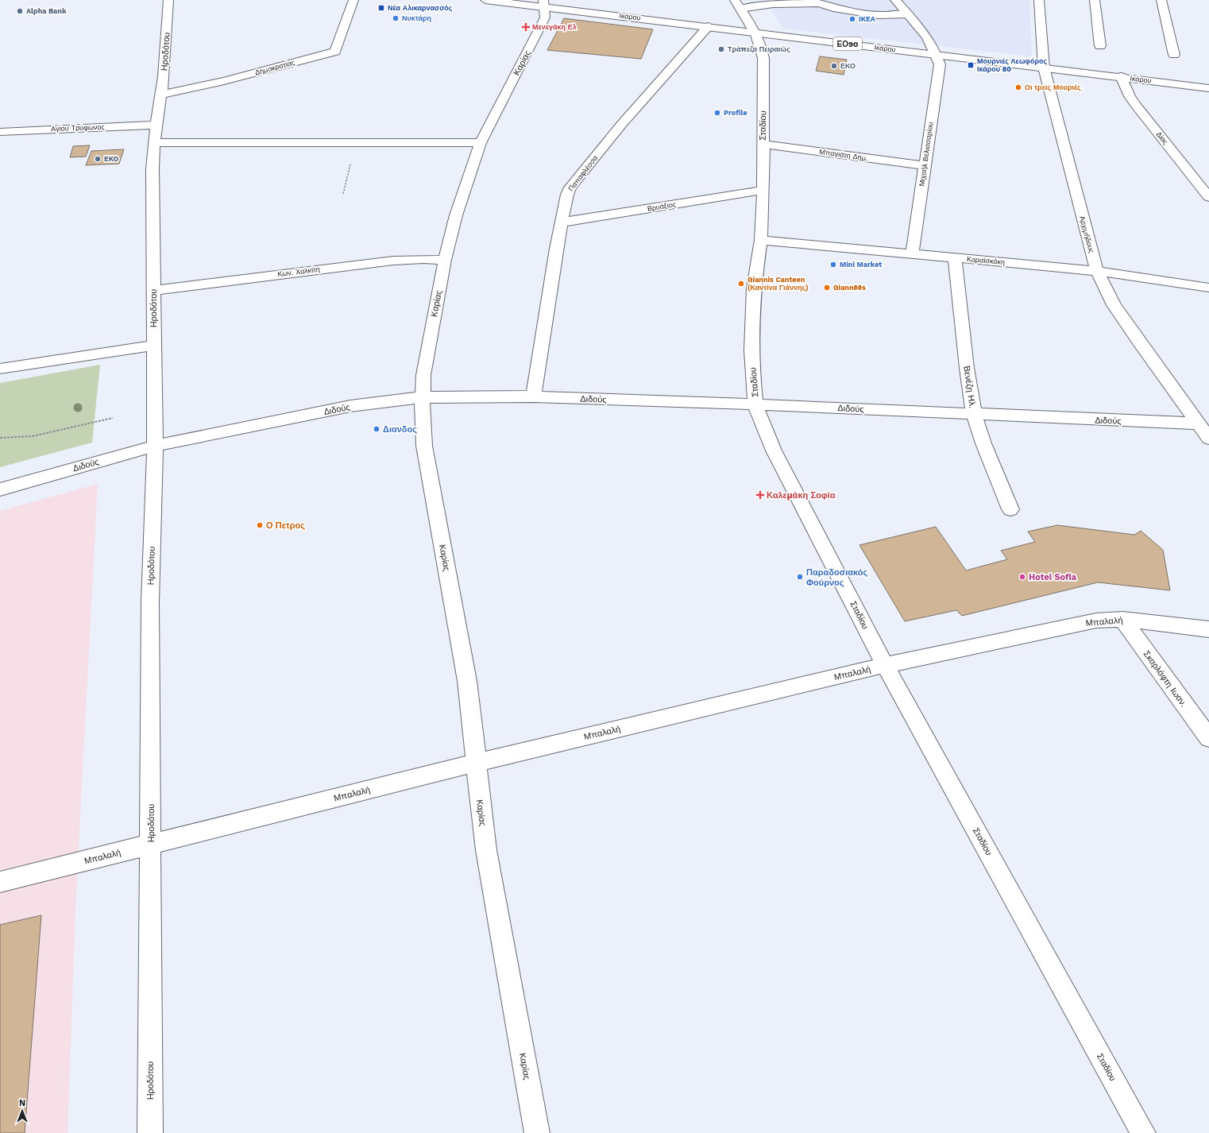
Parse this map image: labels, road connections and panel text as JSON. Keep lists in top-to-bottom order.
{
  "streets": {
    "street": [
      "Ικάρου",
      "ΕΟ90",
      "Ηροδότου",
      "Καρίας",
      "Δημοκρατίας",
      "Σταδίου",
      "Αγίου Τρύφωνος",
      "Δίας",
      "Μιχαήλ Βελισσαρίου",
      "Μπαγιάτη Δημ.",
      "Παπαφλέσσα",
      "Βρυάξιος",
      "Αρχιμήδους",
      "Καραϊσκάκη",
      "Κων. Χαλκίτη",
      "Βενέζη Ηλ.",
      "Διδούς",
      "Μπαλαλή",
      "Σκαρλάφτη Ιωαν."
    ]
  },
  "crossings": [
    ["Ικάρου", "Καρίας"],
    ["Ικάρου", "Σταδίου"],
    ["Ικάρου", "Δίας"],
    ["Ικάρου", "Μιχαήλ Βελισσαρίου"],
    ["Ικάρου", "Παπαφλέσσα"],
    ["Ικάρου", "Αρχιμήδους"],
    ["Ηροδότου", "Δημοκρατίας"],
    ["Ηροδότου", "Αγίου Τρύφωνος"],
    ["Ηροδότου", "Κων. Χαλκίτη"],
    ["Ηροδότου", "Διδούς"],
    ["Ηροδότου", "Μπαλαλή"],
    ["Καρίας", "Κων. Χαλκίτη"],
    ["Καρίας", "Διδούς"],
    ["Καρίας", "Μπαλαλή"],
    ["Σταδίου", "Μπαγιάτη Δημ."],
    ["Σταδίου", "Βρυάξιος"],
    ["Σταδίου", "Καραϊσκάκη"],
    ["Σταδίου", "Διδούς"],
    ["Σταδίου", "Μπαλαλή"],
    ["Μιχαήλ Βελισσαρίου", "Μπαγιάτη Δημ."],
    ["Μιχαήλ Βελισσαρίου", "Καραϊσκάκη"],
    ["Παπαφλέσσα", "Βρυάξιος"],
    ["Παπαφλέσσα", "Διδούς"],
    ["Αρχιμήδους", "Καραϊσκάκη"],
    ["Αρχιμήδους", "Διδούς"],
    ["Καραϊσκάκη", "Βενέζη Ηλ."],
    ["Βενέζη Ηλ.", "Διδούς"],
    ["Μπαλαλή", "Σκαρλάφτη Ιωαν."]
  ],
  "places": {
    "transit": ["Νέα Αλικαρνασσός", "Μουρνιές Λεωφόρος Ικάρου 80"],
    "other": [
      "Alpha Bank",
      "Νυκτάρη",
      "IKEA",
      "Τράπεζα Πειραιώς",
      "ΕΚΟ",
      "Οι τρεις Μουριές",
      "Profile",
      "EKO",
      "Mini Market",
      "Giannis Canteen (Καντίνα Γιάννης)",
      "Giannēēs",
      "Διανδος",
      "Ο Πετρος",
      "Παραδοσιακός Φούρνος",
      "Hotel Sofia"
    ],
    "health": ["Μενεγάκη Ελ", "Καλεμάκη Σοφία"]
  },
  "north": "top"
}
